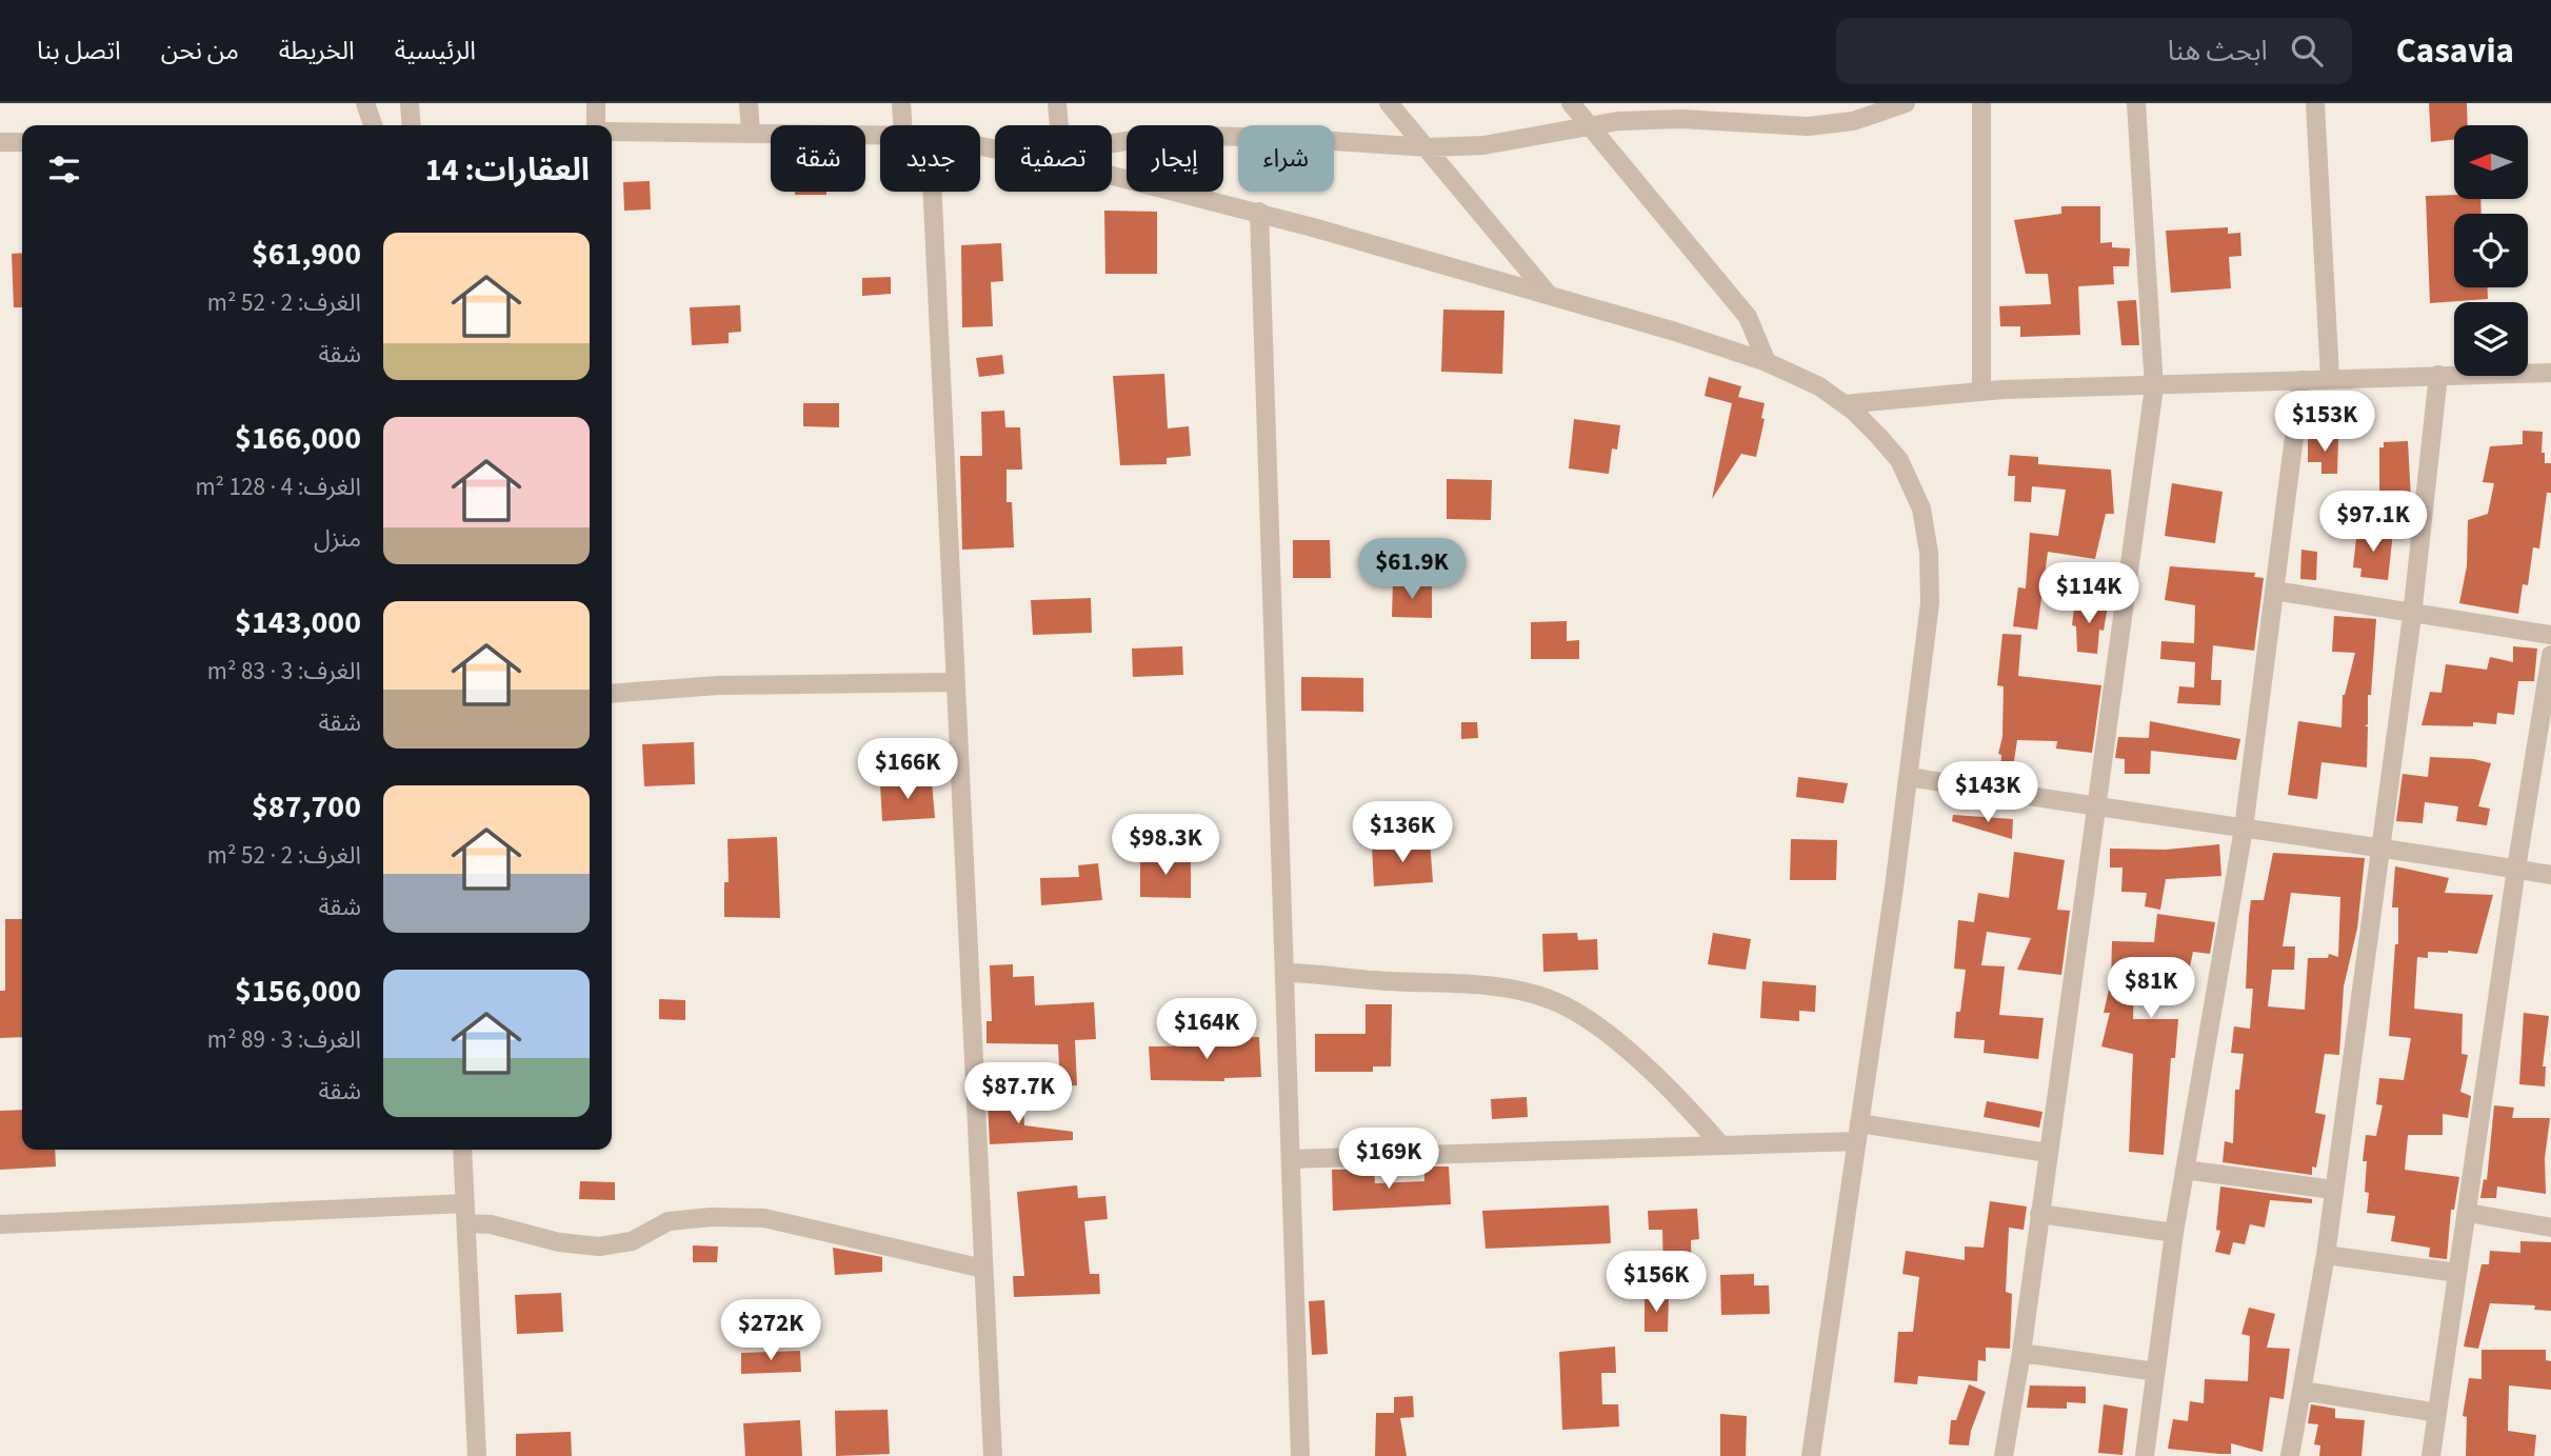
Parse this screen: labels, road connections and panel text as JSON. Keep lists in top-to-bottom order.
{
  "north": "left",
  "page": {
    "header": "Casavia",
    "search": "ابحث هنا",
    "nav": [
      "الرئيسية",
      "الخريطة",
      "من نحن",
      "اتصل بنا"
    ],
    "chip": [
      "شراء",
      "إيجار",
      "تصفية",
      "جديد",
      "شقة"
    ],
    "heading": "العقارات: 14",
    "list": [
      {
        "name": "$61,900",
        "note": "الغرف: 2 · 52 m² · شقة"
      },
      {
        "name": "$166,000",
        "note": "الغرف: 4 · 128 m² · منزل"
      },
      {
        "name": "$143,000",
        "note": "الغرف: 3 · 83 m² · شقة"
      },
      {
        "name": "$87,700",
        "note": "الغرف: 2 · 52 m² · شقة"
      },
      {
        "name": "$156,000",
        "note": "الغرف: 3 · 89 m² · شقة"
      }
    ],
    "price": [
      "$153K",
      "$97.1K",
      "$61.9K",
      "$114K",
      "$166K",
      "$143K",
      "$136K",
      "$98.3K",
      "$81K",
      "$164K",
      "$87.7K",
      "$169K",
      "$156K",
      "$272K"
    ]
  }
}
